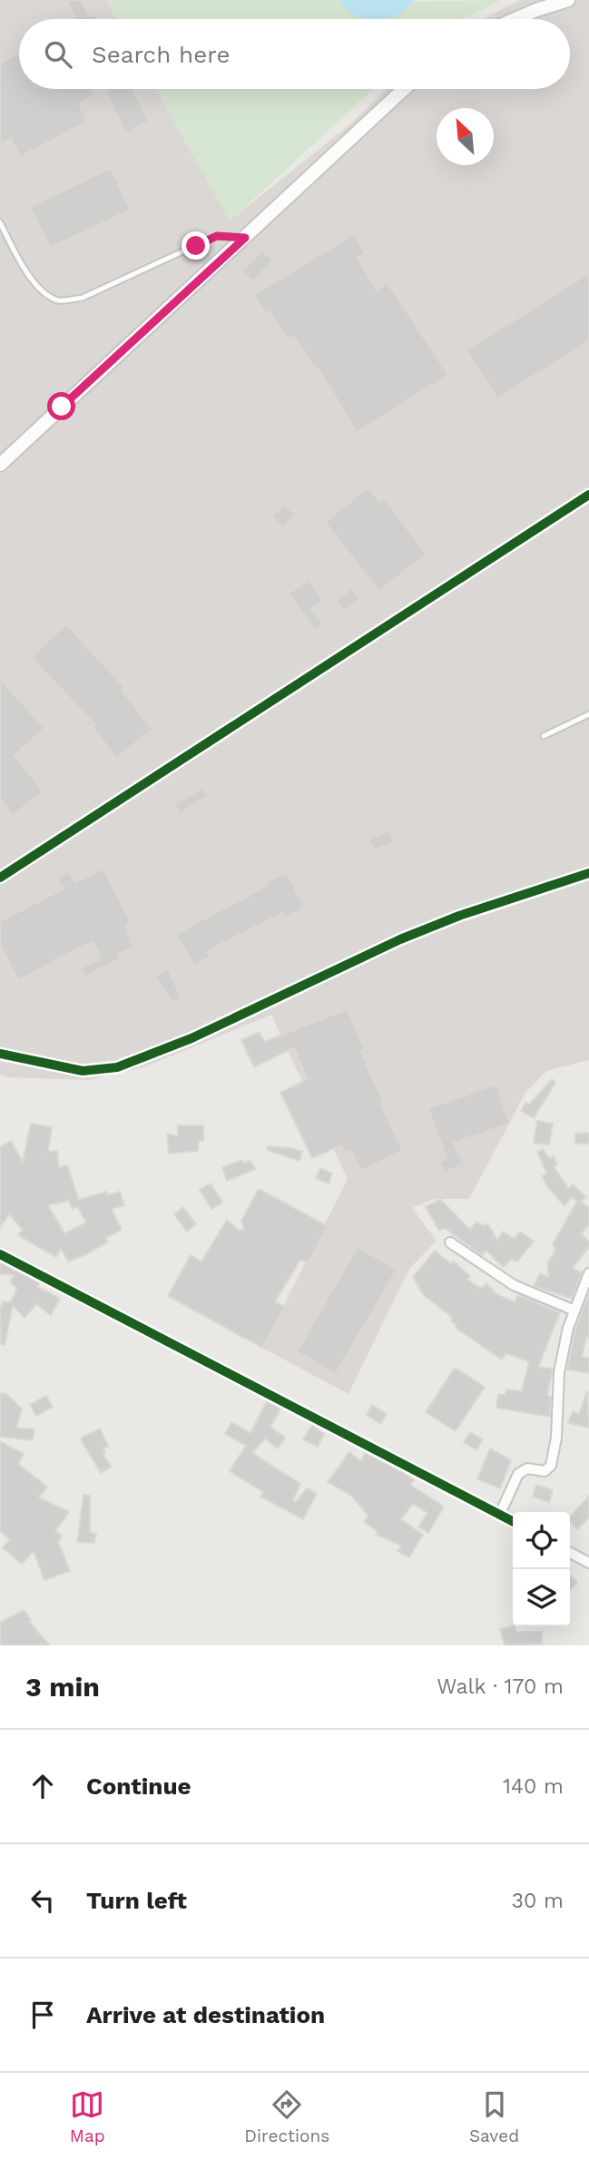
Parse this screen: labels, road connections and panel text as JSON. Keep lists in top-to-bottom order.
{
  "north": "top left",
  "page": {
    "search": "Search here",
    "heading": ["3 min", "Walk · 170 m"],
    "list": [
      ["Continue", "140 m"],
      ["Turn left", "30 m"],
      "Arrive at destination"
    ],
    "nav": ["Map", "Directions", "Saved"]
  }
}
